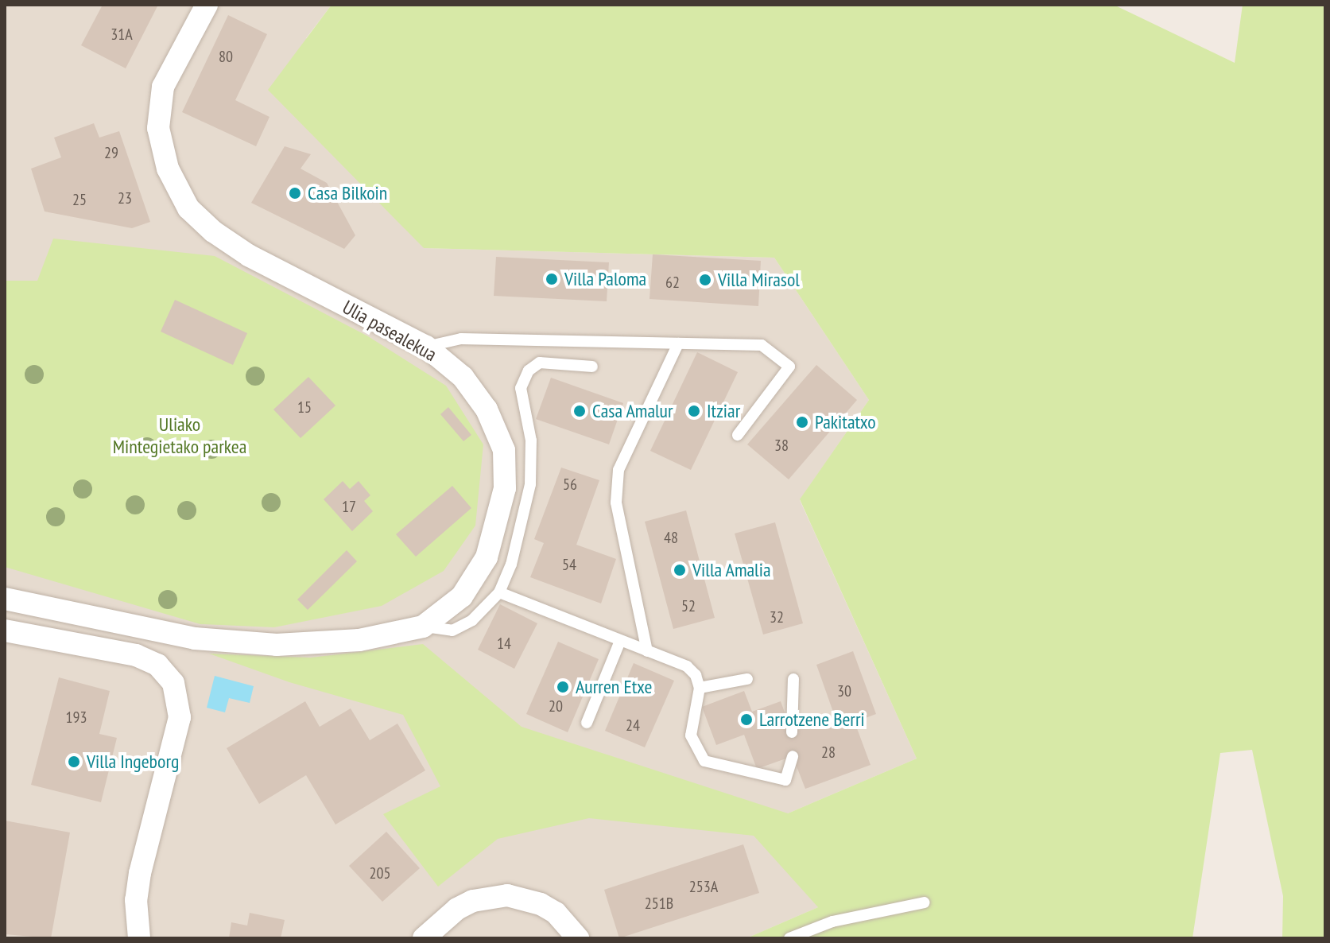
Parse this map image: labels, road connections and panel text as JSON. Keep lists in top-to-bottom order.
{
  "streets": {
    "street": ["Ulia pasealekua"]
  },
  "parks": ["Uliako Mintegietako parkea"],
  "places": [
    "Casa Bilkoin",
    "Villa Paloma",
    "Villa Mirasol",
    "Casa Amalur",
    "Itziar",
    "Pakitatxo",
    "Villa Amalia",
    "Aurren Etxe",
    "Larrotzene Berri",
    "Villa Ingeborg"
  ],
  "house_numbers": [
    "31A",
    "80",
    "29",
    "23",
    "25",
    "62",
    "15",
    "38",
    "56",
    "17",
    "48",
    "54",
    "52",
    "32",
    "14",
    "30",
    "20",
    "193",
    "24",
    "28",
    "205",
    "253A",
    "251B"
  ]
}
